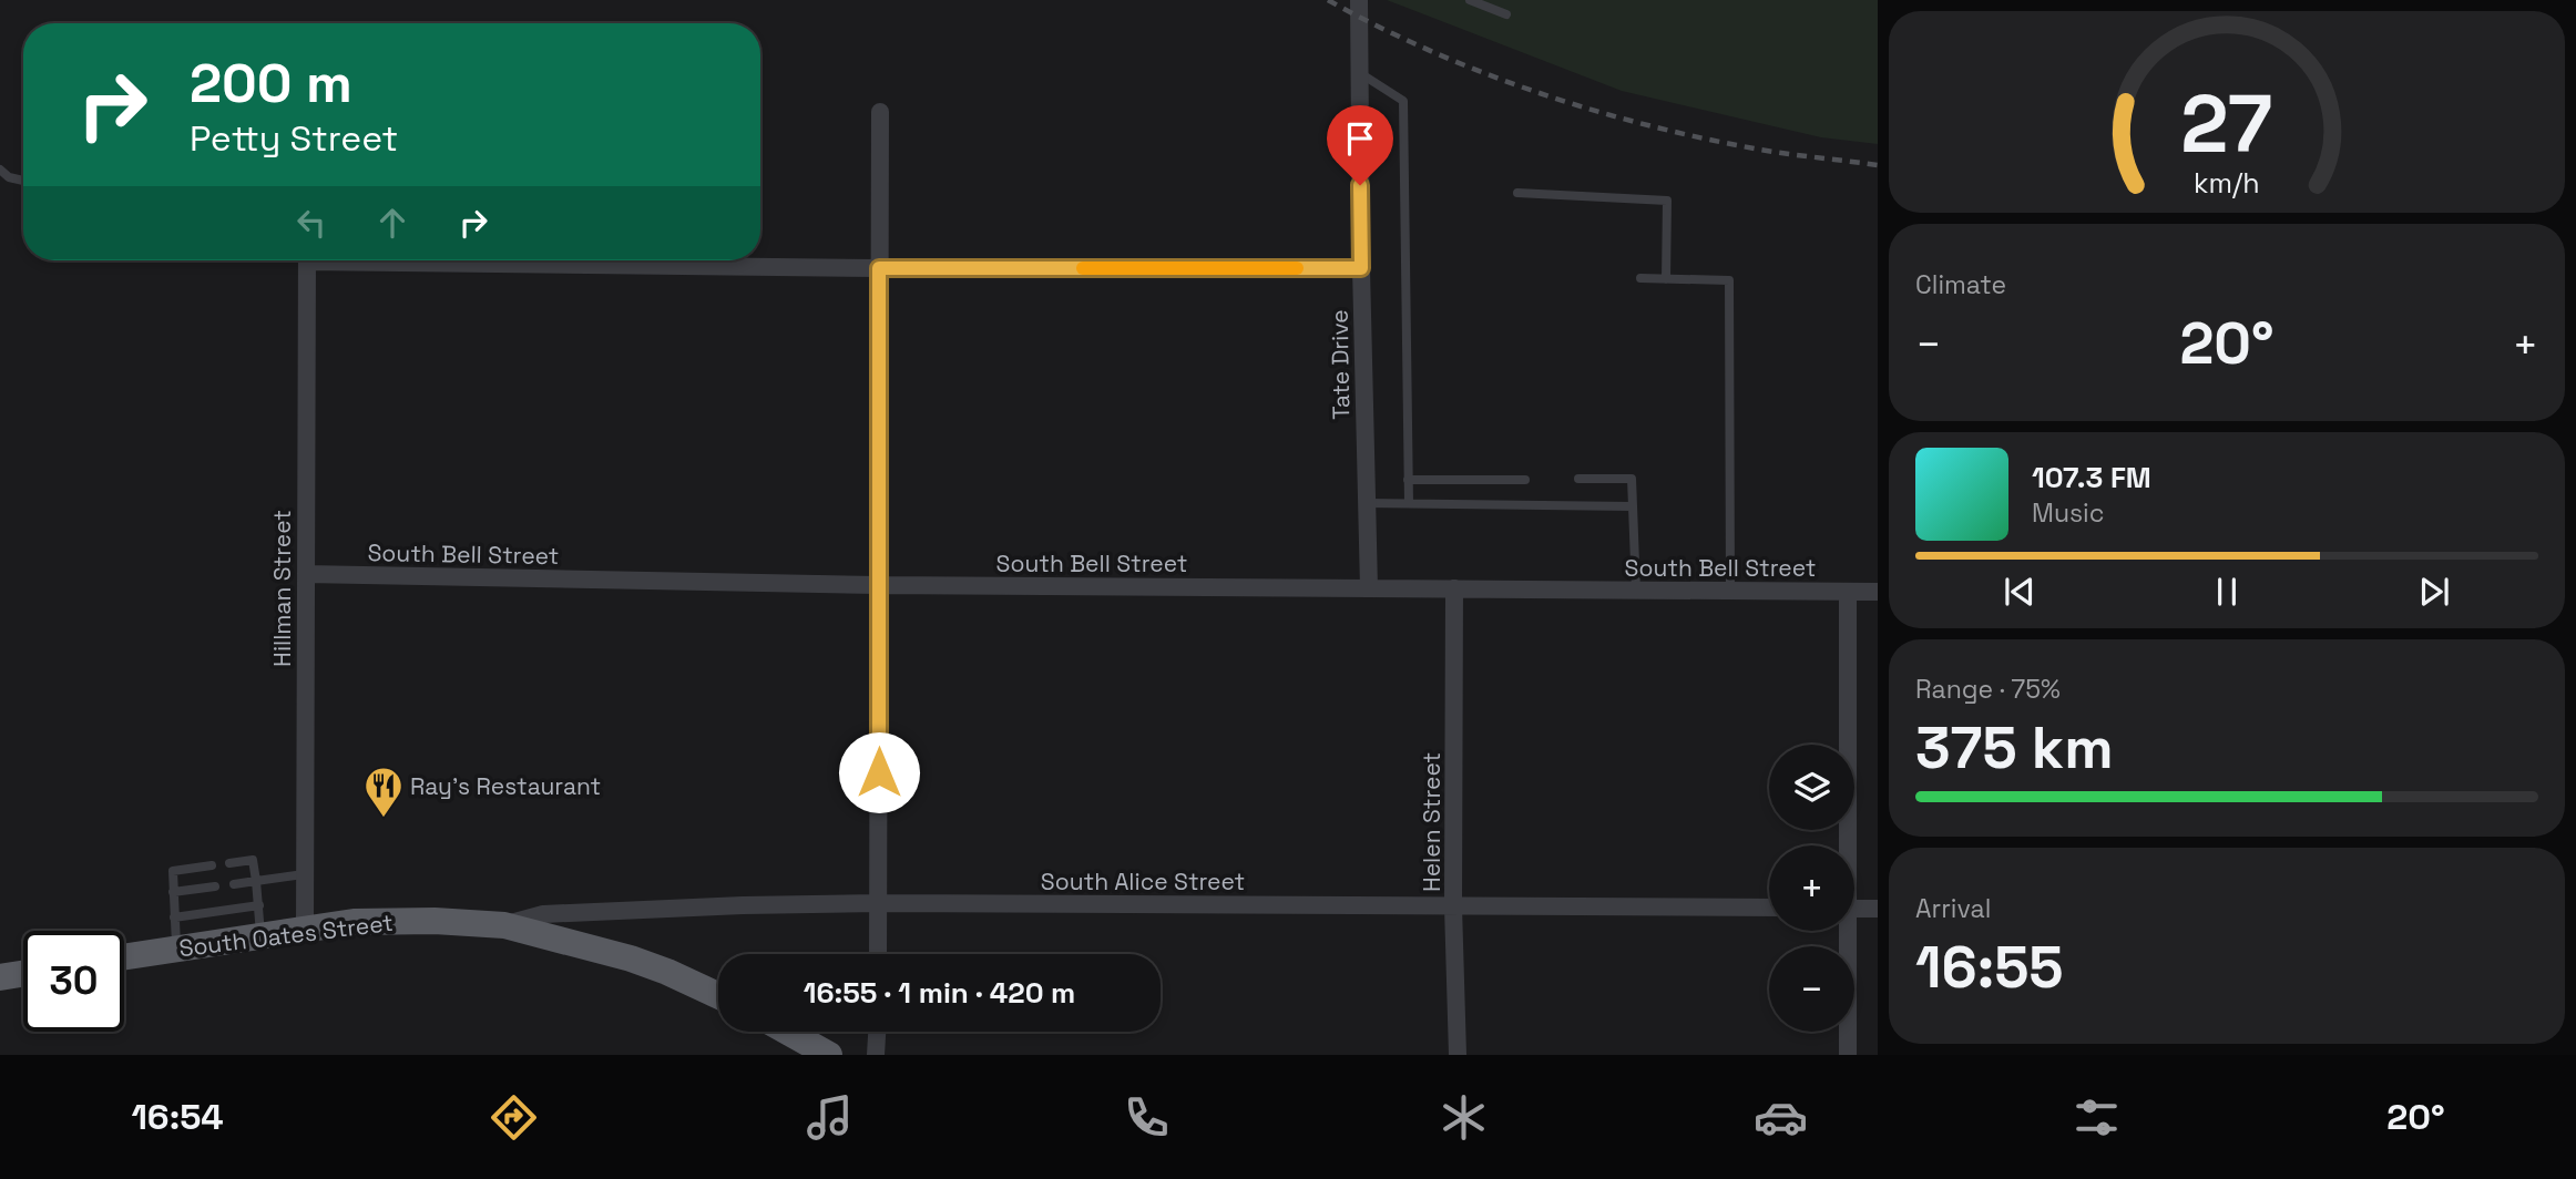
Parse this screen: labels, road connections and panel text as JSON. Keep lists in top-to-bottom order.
{
  "streets": {
    "main road": ["South Oates Street"],
    "street": [
      "Tate Drive",
      "South Bell Street",
      "Hillman Street",
      "Helen Street",
      "South Alice Street"
    ]
  },
  "crossings": [
    ["Tate Drive", "South Bell Street"],
    ["South Bell Street", "Hillman Street"],
    ["South Bell Street", "Helen Street"],
    ["Hillman Street", "South Oates Street"],
    ["Helen Street", "South Alice Street"],
    ["South Alice Street", "South Oates Street"]
  ],
  "places": {
    "restaurant": ["Ray's Restaurant"]
  },
  "page": {
    "turn": ["200 m", "Petty Street"],
    "tile": [
      "Climate",
      ["Range · 75%", "375 km"],
      ["Arrival", "16:55"]
    ],
    "heat": ["−", "20°", "+"],
    "song": ["107.3 FM", "Music"],
    "map_buttons": ["+", "−"],
    "limit": "30",
    "trip": "16:55 · 1 min · 420 m",
    "tabs": ["16:54", "20°"],
    "gauge": ["27", "km/h"]
  }
}
